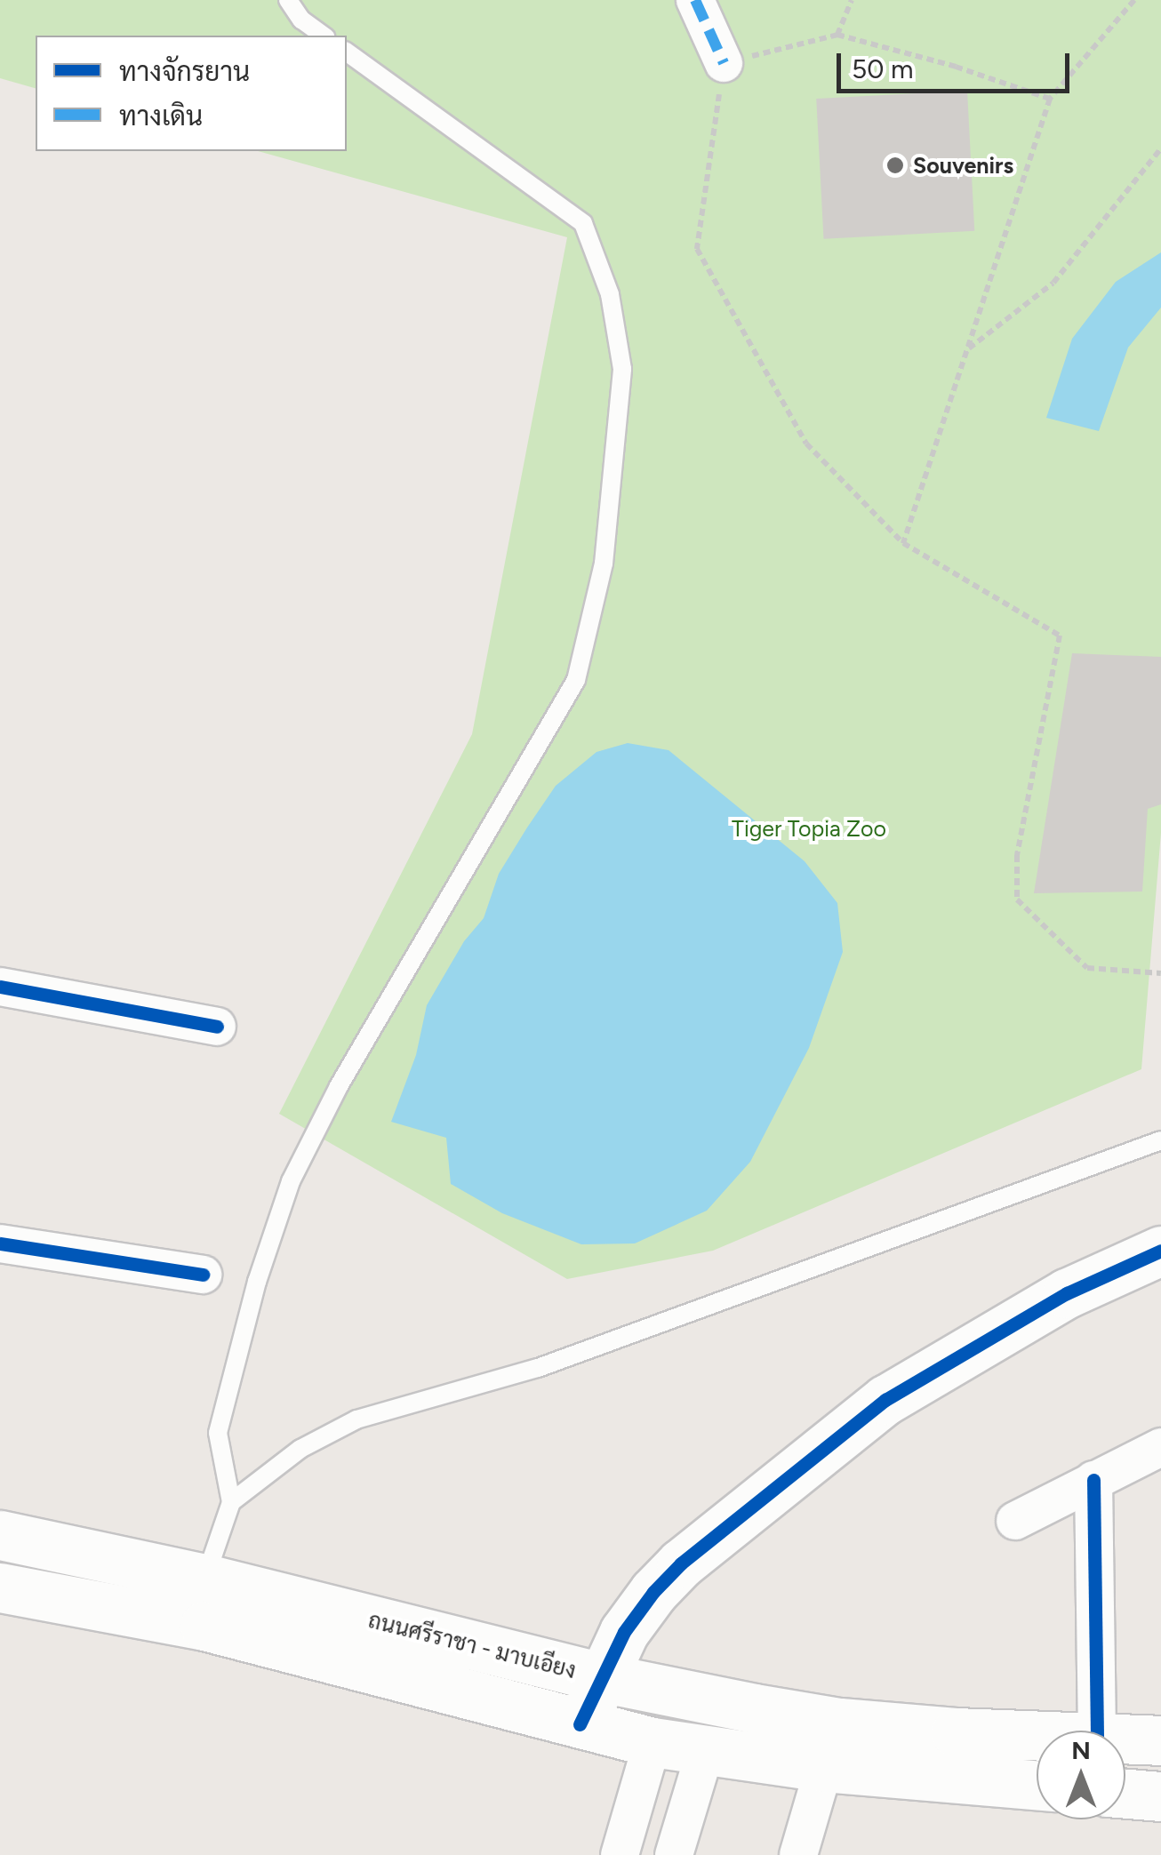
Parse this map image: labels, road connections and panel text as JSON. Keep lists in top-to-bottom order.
{
  "streets": {
    "main road": ["ถนนศรีราชา - มาบเอียง"]
  },
  "parks": ["Tiger Topia Zoo"],
  "places": ["Souvenirs"],
  "legend": ["ทางจักรยาน", "ทางเดิน"],
  "scale_bar": "50 m",
  "north": "top"
}
